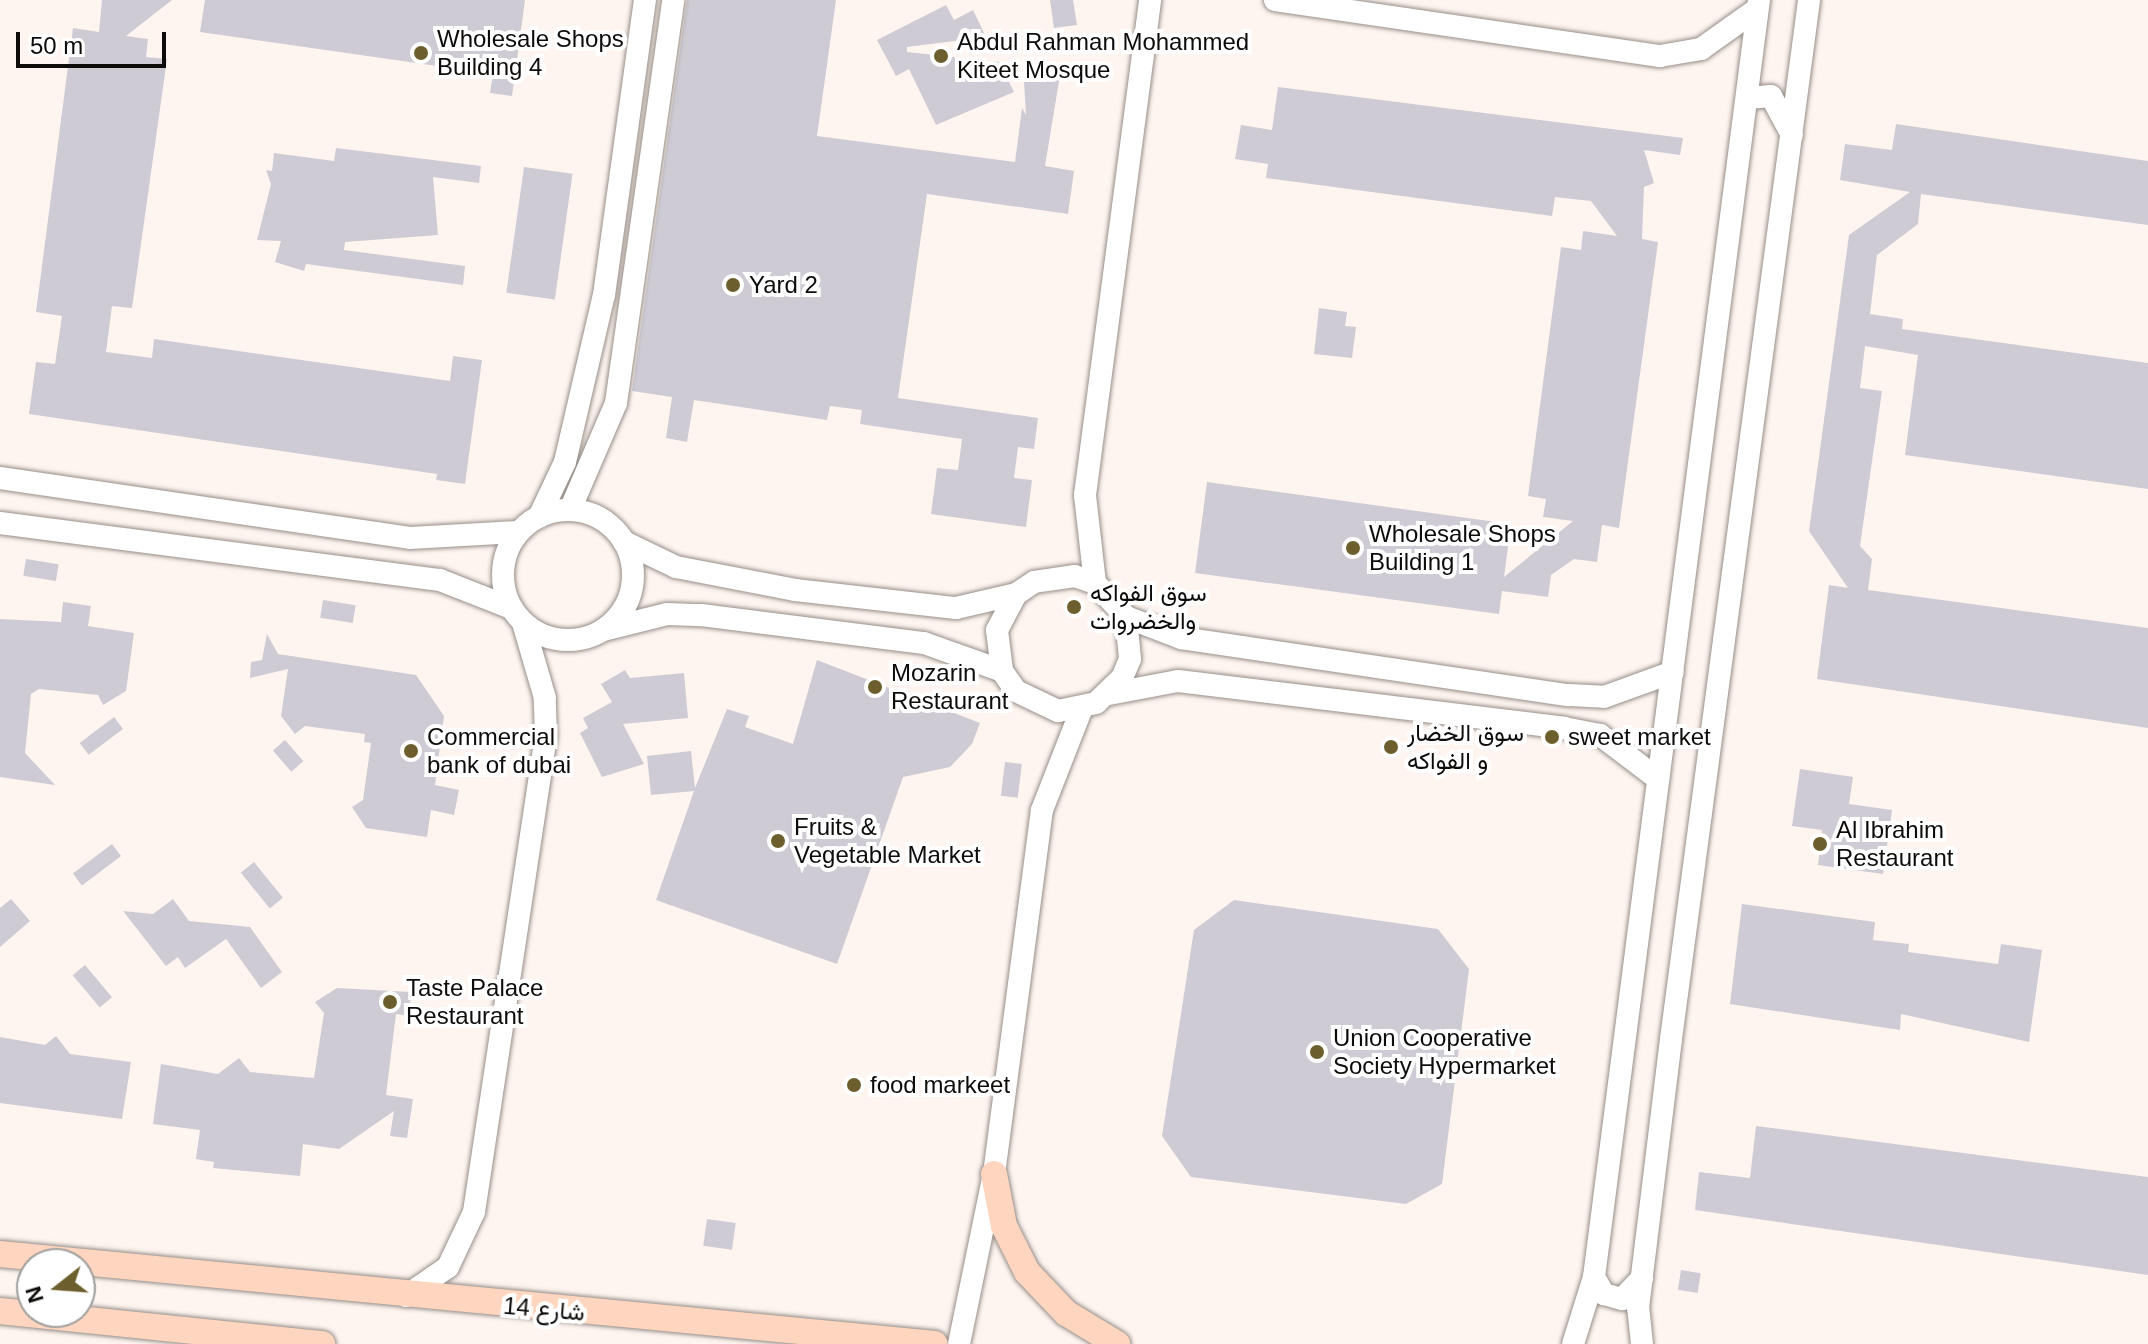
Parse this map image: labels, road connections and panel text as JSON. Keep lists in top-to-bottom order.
{
  "streets": {
    "main road": ["شارع 14"]
  },
  "places": [
    "Wholesale Shops Building 4",
    "Abdul Rahman Mohammed Kiteet Mosque",
    "Yard 2",
    "Wholesale Shops Building 1",
    "سوق الفواكه والخضروات",
    "Mozarin Restaurant",
    "sweet market",
    "سوق الخضار و الفواكه",
    "Commercial bank of dubai",
    "Fruits & Vegetable Market",
    "Al Ibrahim Restaurant",
    "Taste Palace Restaurant",
    "Union Cooperative Society Hypermarket",
    "food markeet"
  ],
  "scale_bar": "50 m",
  "north": "left"
}
